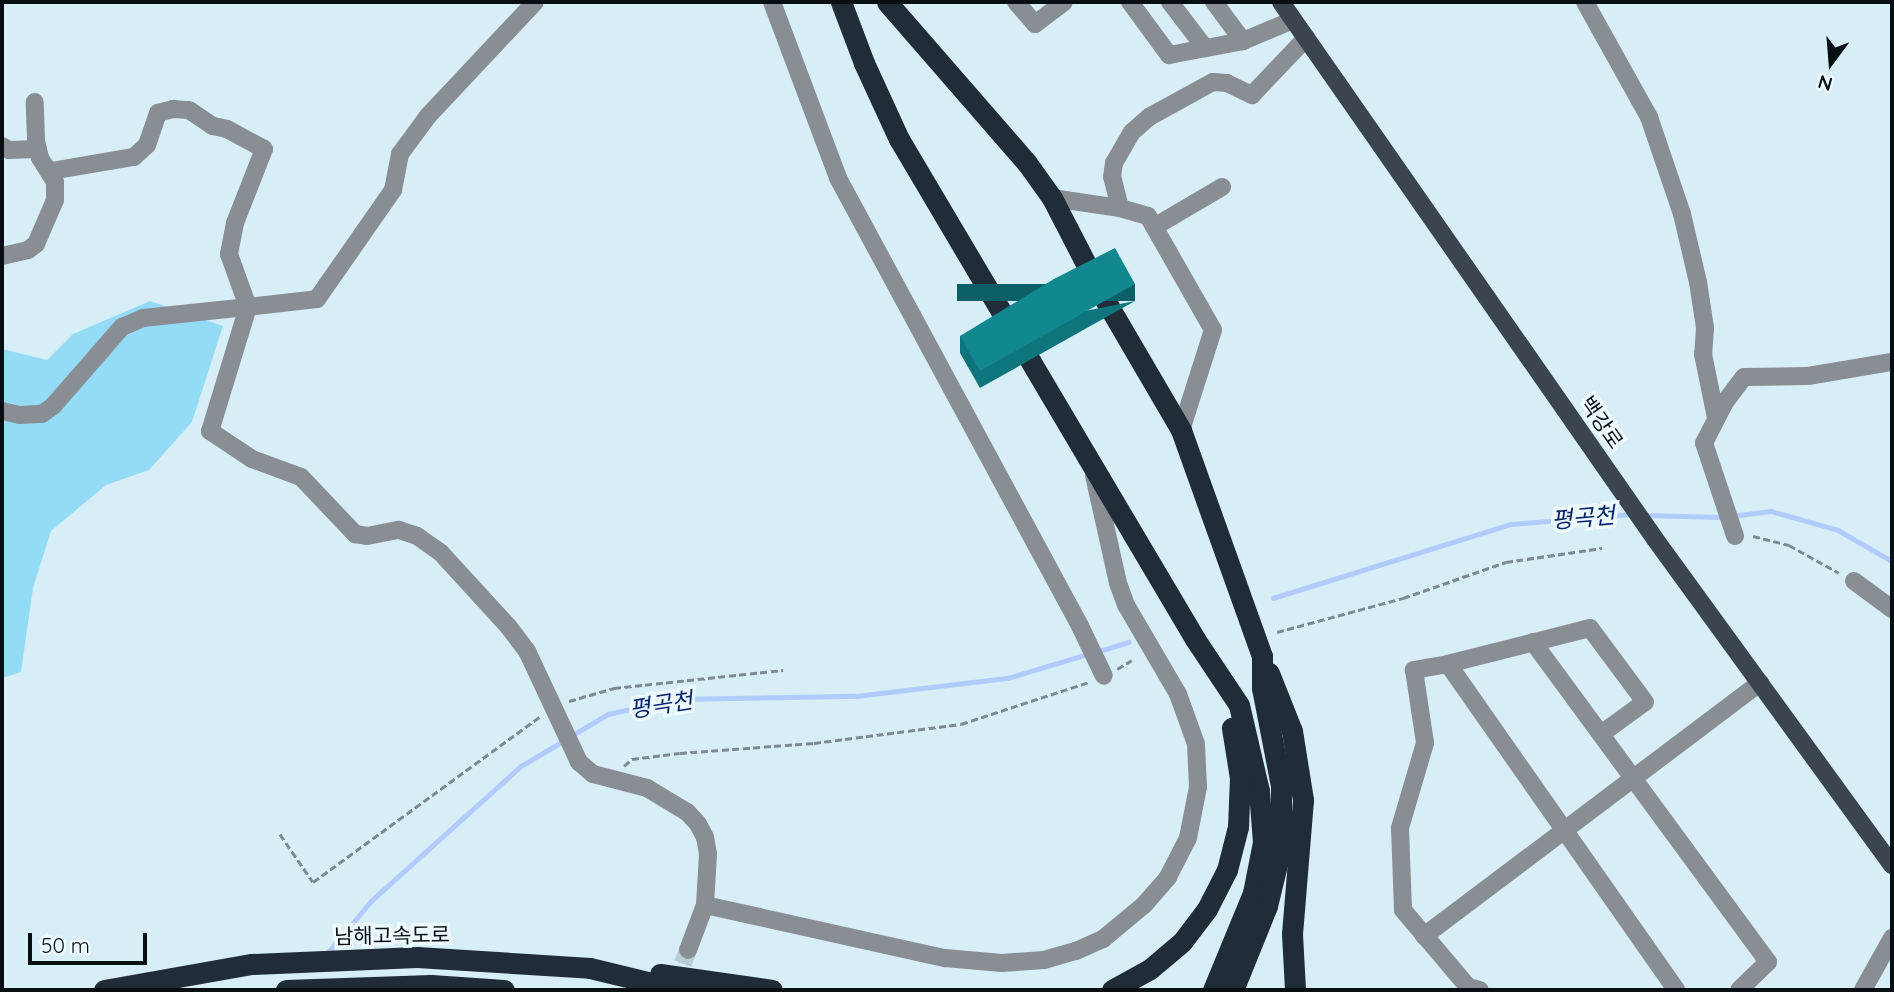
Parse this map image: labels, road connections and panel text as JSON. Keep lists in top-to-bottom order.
{
  "streets": {
    "highway": ["남해고속도로"],
    "main road": ["백강로"]
  },
  "water": ["평곡천"],
  "scale_bar": "50 m",
  "north": "bottom"
}
